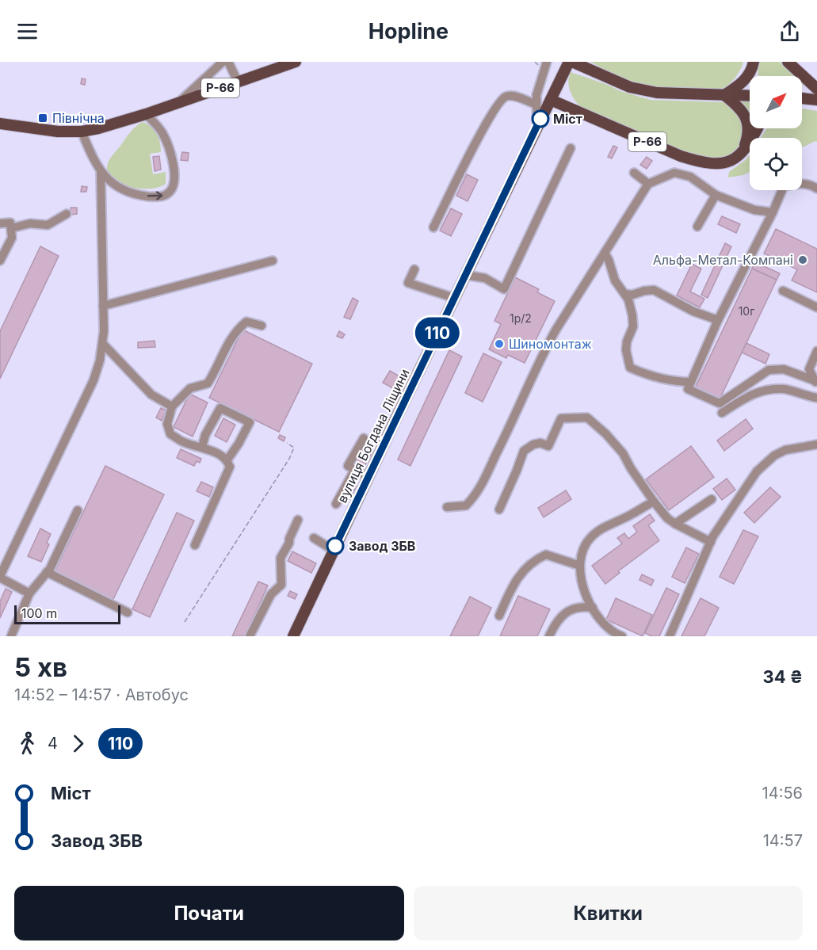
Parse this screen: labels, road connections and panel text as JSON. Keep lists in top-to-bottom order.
{
  "streets": {
    "main road": ["Р-66", "вулиця Богдана Ліщини"]
  },
  "crossings": [
    ["Р-66", "вулиця Богдана Ліщини"]
  ],
  "places": {
    "transit": ["Північна"],
    "other": [
      "Міст",
      "Альфа-Метал-Компані",
      "Шиномонтаж",
      "Завод ЗБВ"
    ]
  },
  "lines": ["bus line 110"],
  "house_numbers": ["10г", "1р/2"],
  "scale_bar": "100 m",
  "north": "top right",
  "page": {
    "header": "Hopline",
    "on_map": "110",
    "scale": "100 m",
    "heading": ["5 хв", "14:52 – 14:57 · Автобус", "34 ₴"],
    "legs": ["4", "110"],
    "list": [
      {
        "name": "Міст",
        "value": "14:56"
      },
      {
        "name": "Завод ЗБВ",
        "value": "14:57"
      }
    ],
    "buttons": ["Почати", "Квитки"]
  }
}
